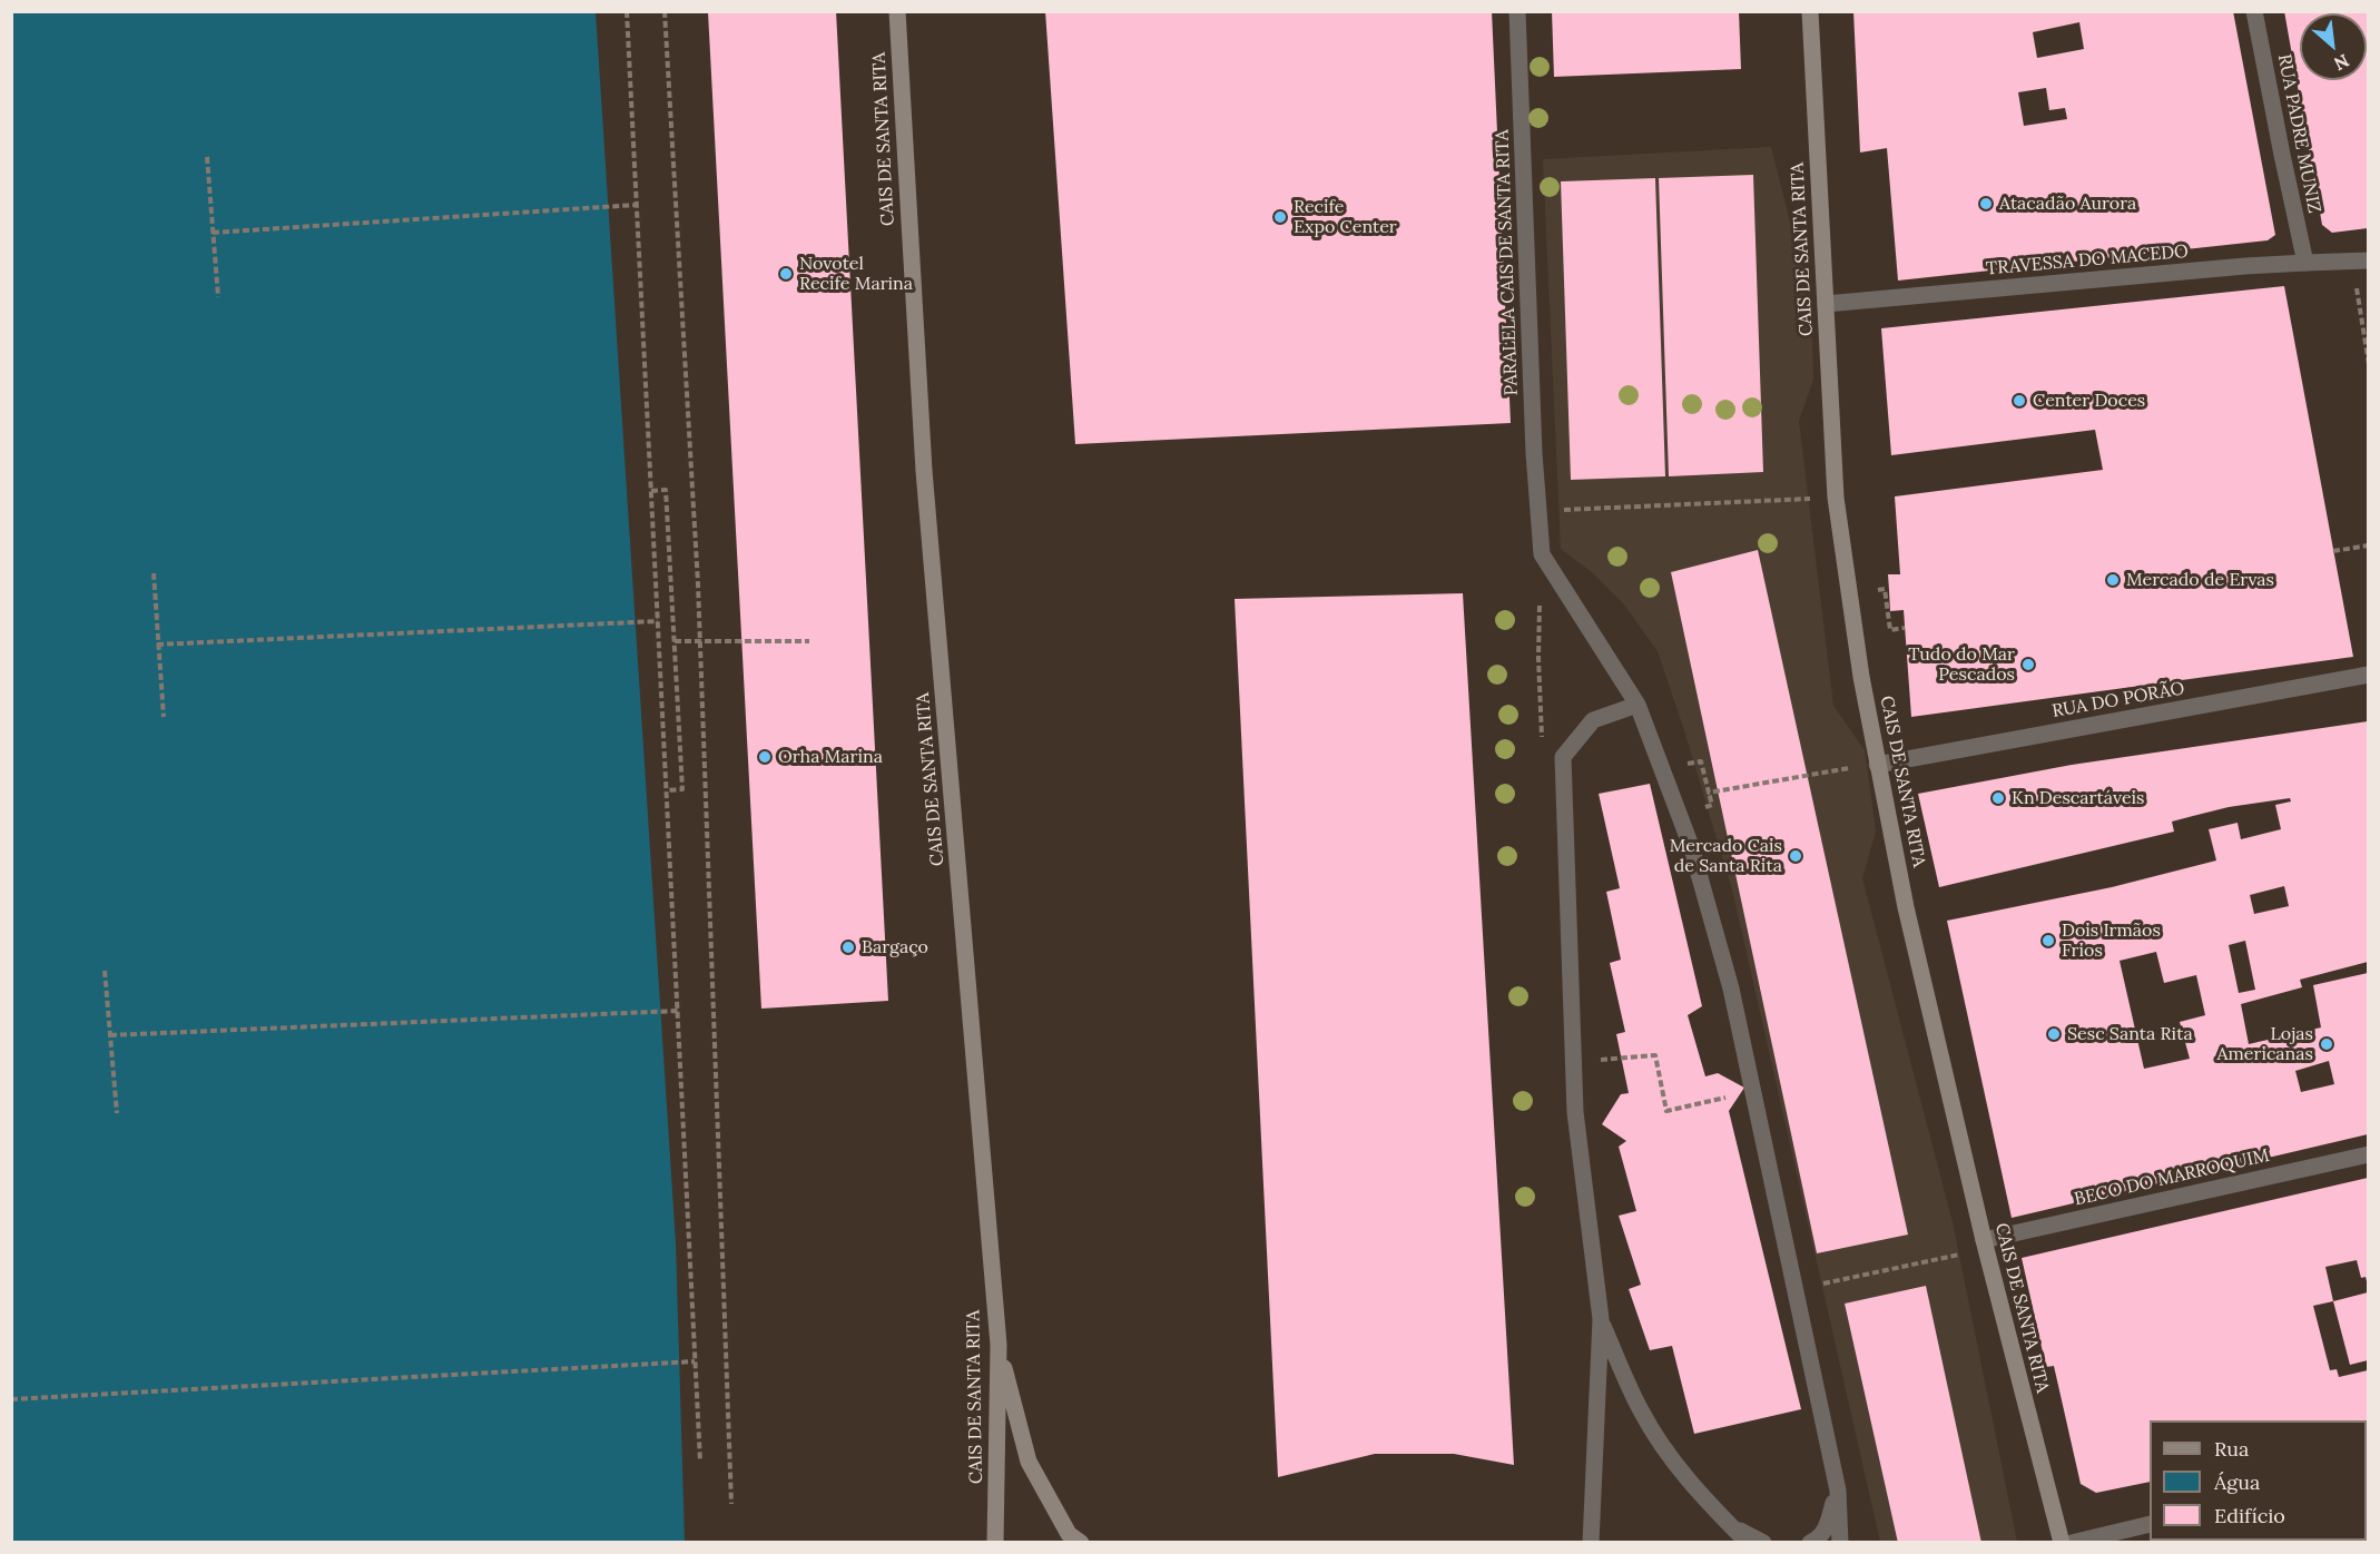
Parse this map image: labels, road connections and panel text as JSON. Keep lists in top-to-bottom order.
{
  "streets": {
    "main road": ["CAIS DE SANTA RITA"],
    "street": [
      "RUA PADRE MUNIZ",
      "TRAVESSA DO MACEDO",
      "PARALELA CAIS DE SANTA RITA",
      "RUA DO PORÃO",
      "BECO DO MARROQUIM"
    ]
  },
  "crossings": [
    ["RUA PADRE MUNIZ", "TRAVESSA DO MACEDO"],
    ["CAIS DE SANTA RITA", "TRAVESSA DO MACEDO"],
    ["CAIS DE SANTA RITA", "RUA DO PORÃO"],
    ["CAIS DE SANTA RITA", "BECO DO MARROQUIM"]
  ],
  "places": [
    "Atacadão Aurora",
    "Recife Expo Center",
    "Novotel Recife Marina",
    "Center Doces",
    "Mercado de Ervas",
    "Tudo do Mar Pescados",
    "Orha Marina",
    "Kn Descartáveis",
    "Mercado Cais de Santa Rita",
    "Dois Irmãos Frios",
    "Bargaço",
    "Sesc Santa Rita",
    "Lojas Americanas"
  ],
  "legend": ["Rua", "Água", "Edifício"],
  "north": "bottom right"
}
